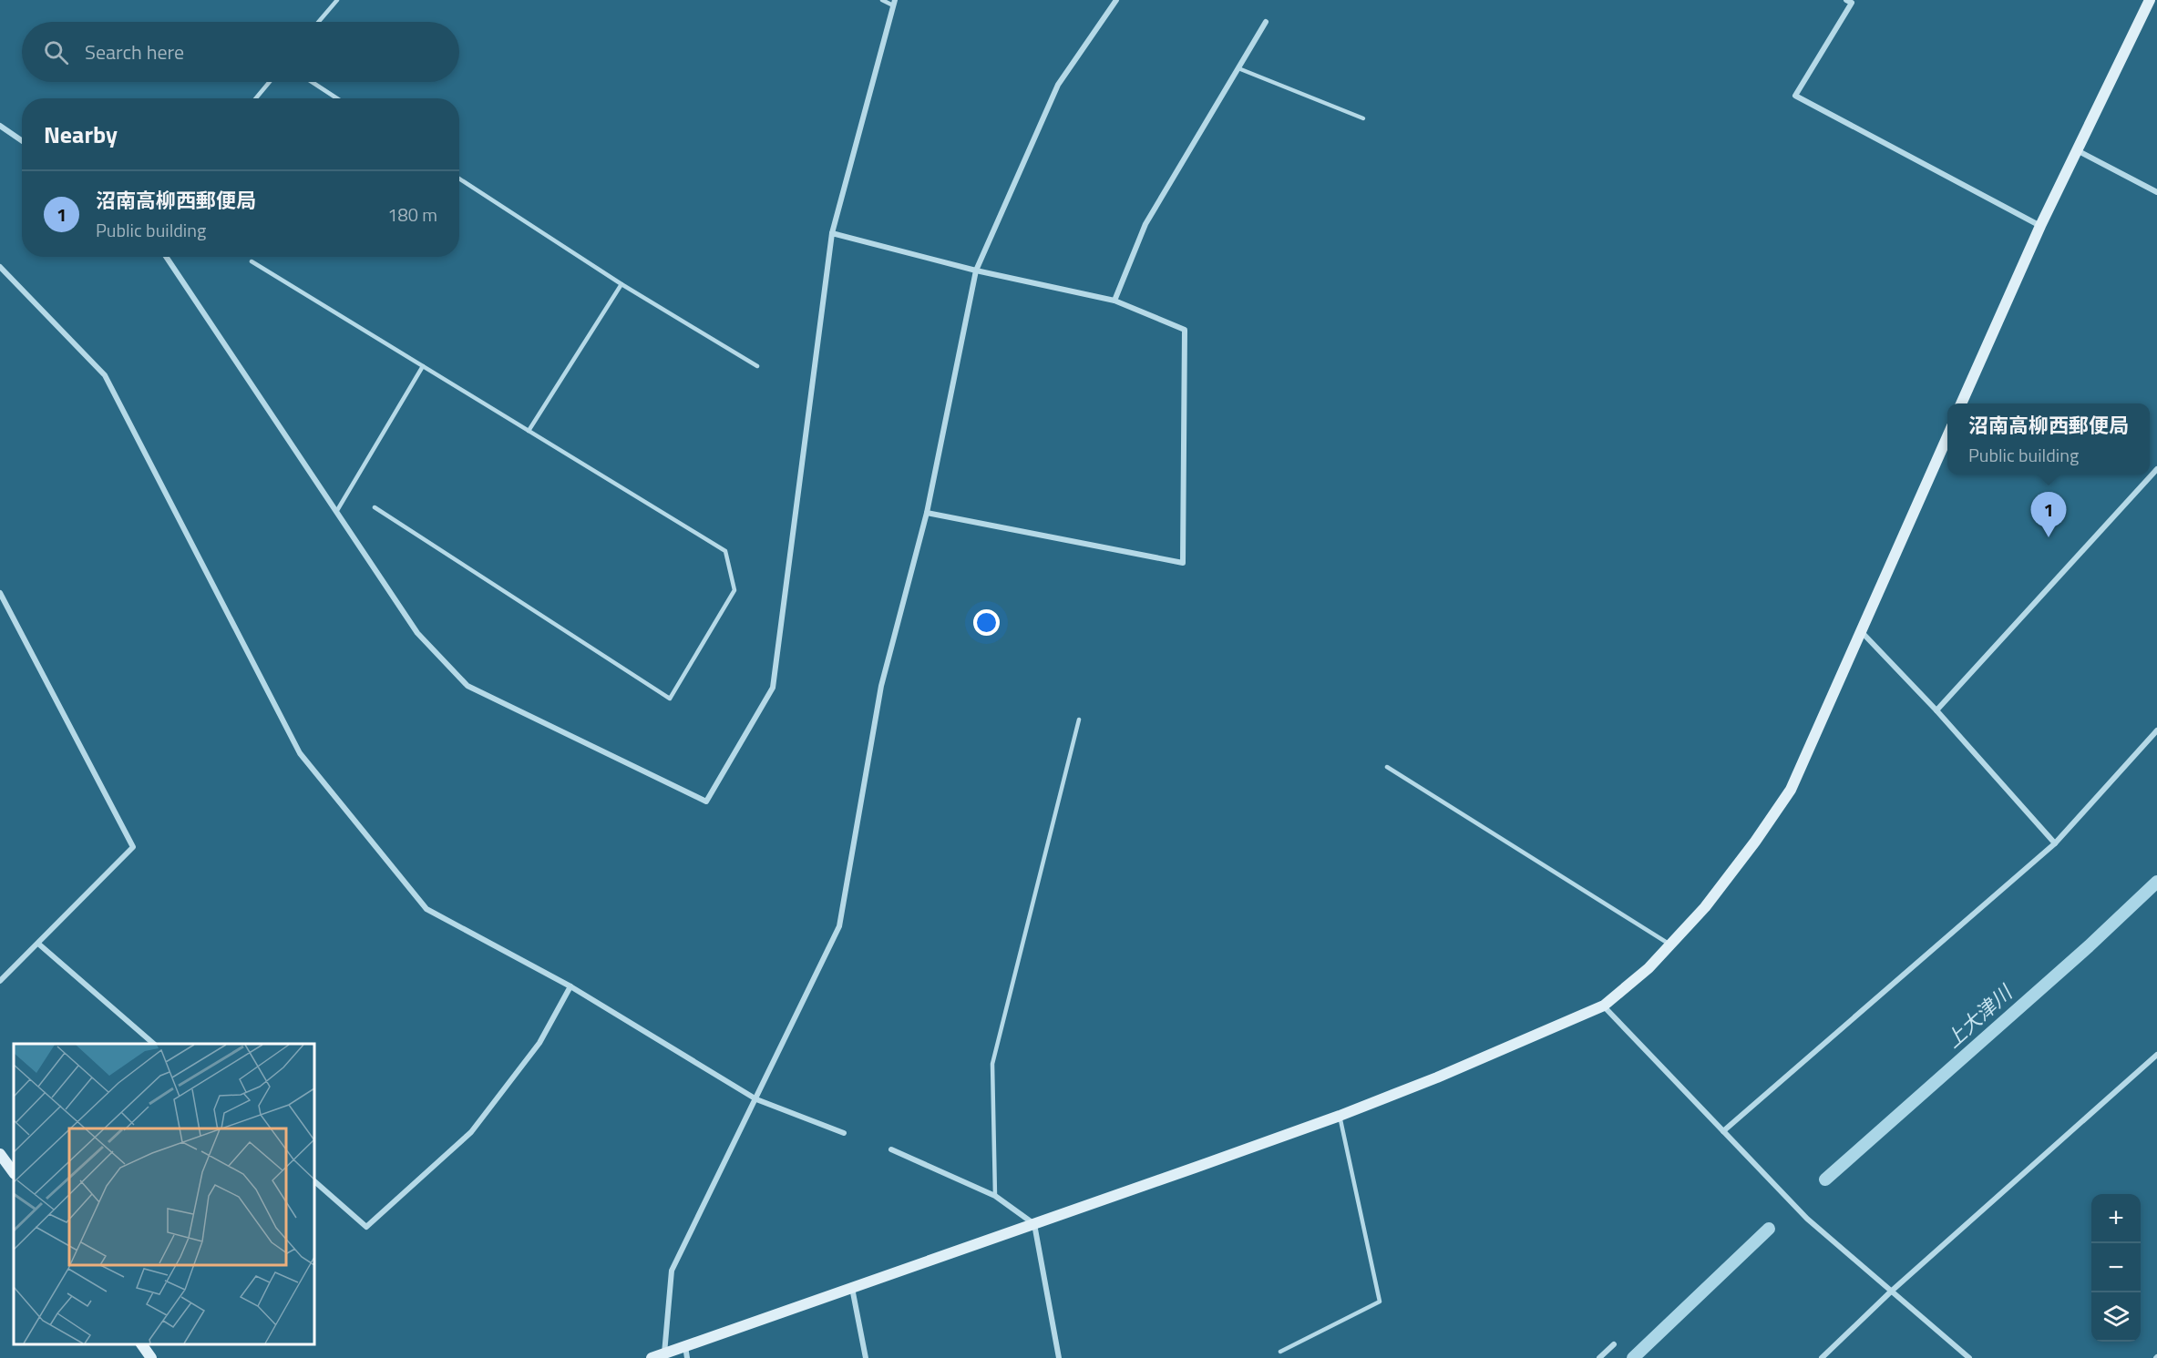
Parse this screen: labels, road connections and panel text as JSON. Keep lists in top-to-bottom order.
{
  "water": ["上大津川"],
  "page": {
    "search": "Search here",
    "heading": "Nearby",
    "list": [
      {
        "mark": "1",
        "name": "沼南高柳西郵便局",
        "note": "Public building",
        "value": "180 m"
      }
    ],
    "popup": ["沼南高柳西郵便局", "Public building"],
    "pins": "1",
    "map_buttons": ["+", "−"]
  }
}
